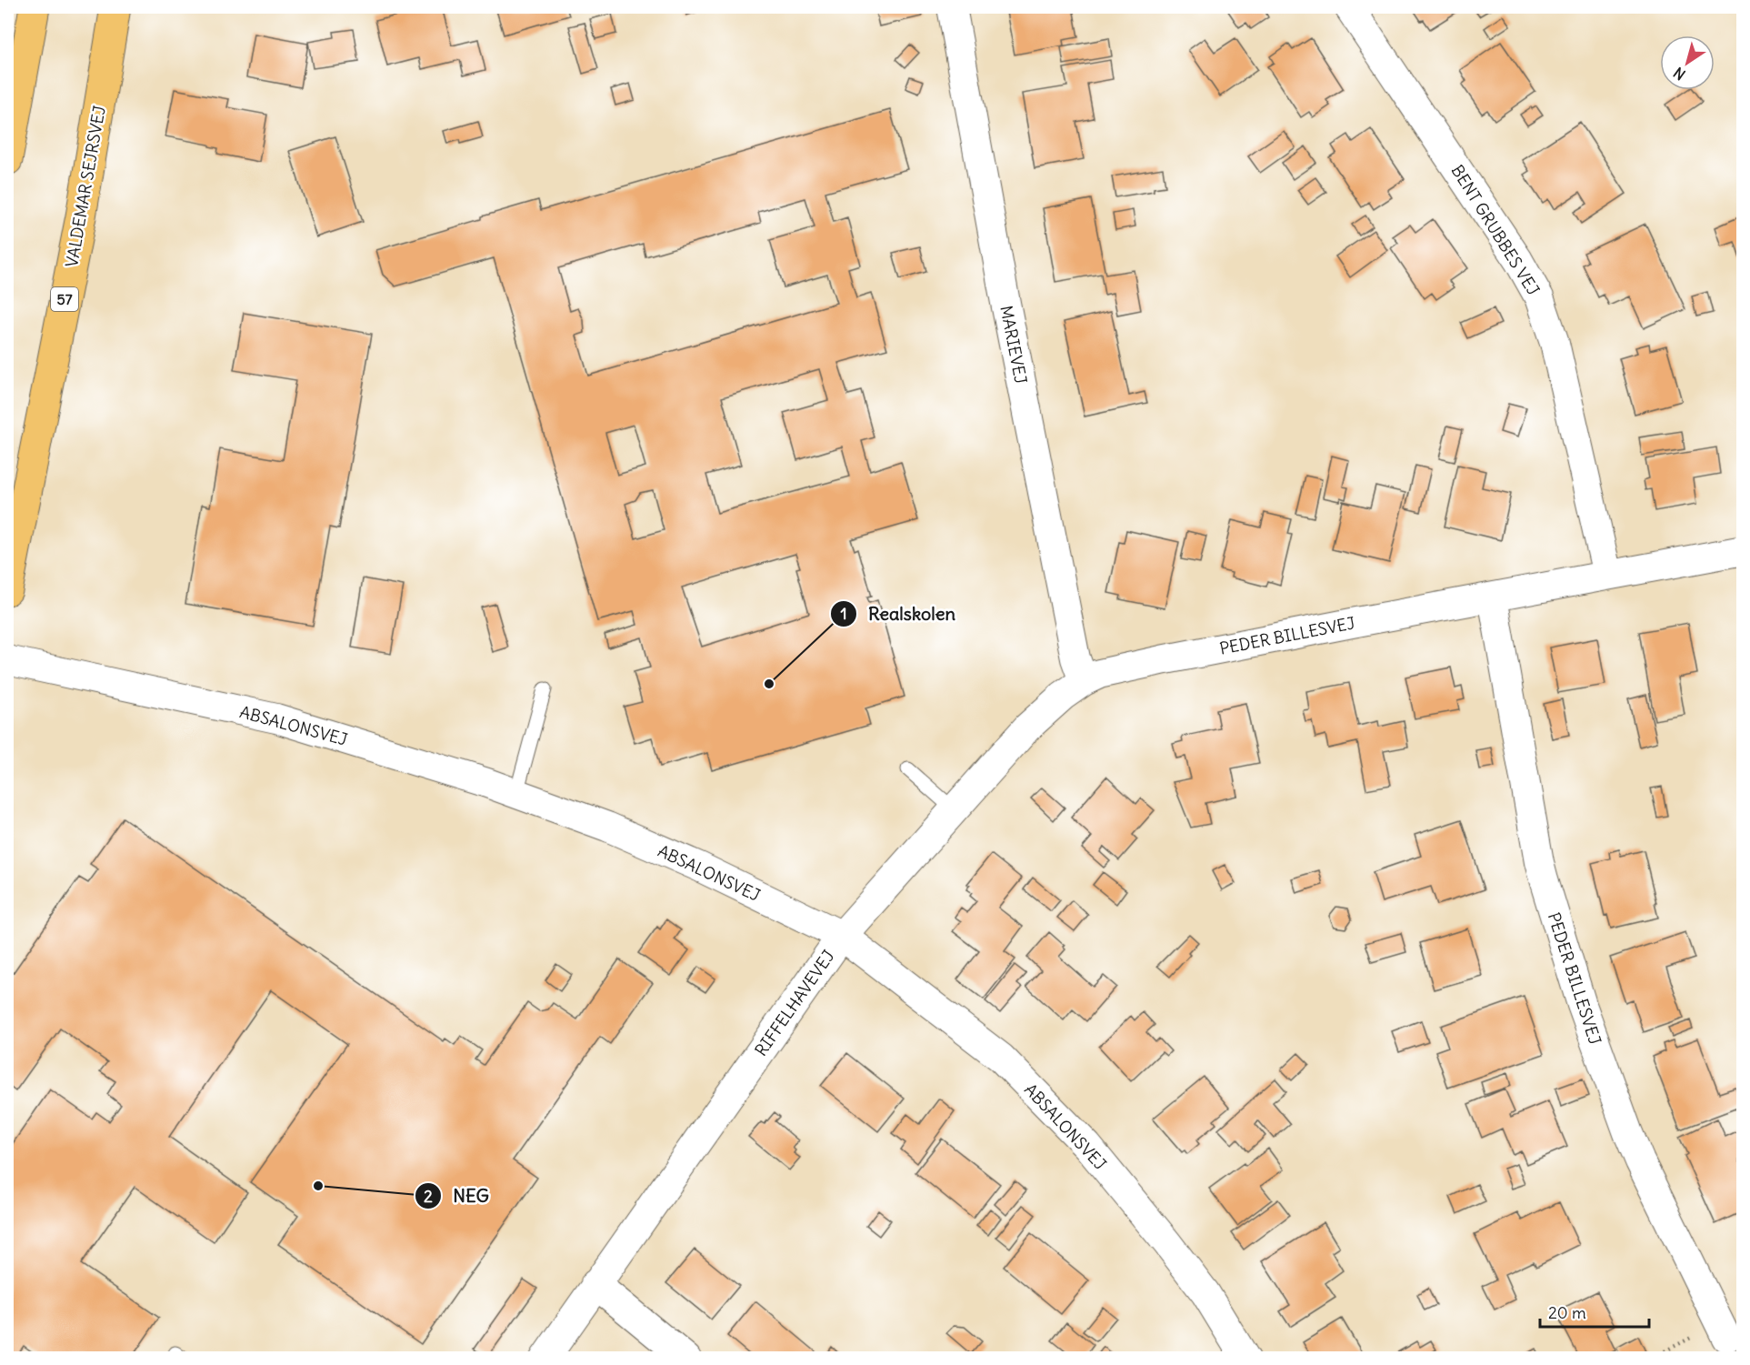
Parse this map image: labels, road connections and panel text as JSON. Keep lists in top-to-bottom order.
{
  "streets": {
    "main road": ["VALDEMAR SEJRSVEJ", "57"],
    "street": [
      "BENT GRUBBES VEJ",
      "MARIEVEJ",
      "PEDER BILLESVEJ",
      "ABSALONSVEJ",
      "RIFFELHAVEVEJ"
    ]
  },
  "crossings": [
    ["BENT GRUBBES VEJ", "PEDER BILLESVEJ"],
    ["MARIEVEJ", "PEDER BILLESVEJ"],
    ["MARIEVEJ", "RIFFELHAVEVEJ"],
    ["PEDER BILLESVEJ", "RIFFELHAVEVEJ"],
    ["ABSALONSVEJ", "RIFFELHAVEVEJ"]
  ],
  "places": ["Realskolen", "NEG"],
  "scale_bar": "20 m",
  "north": "bottom left"
}
